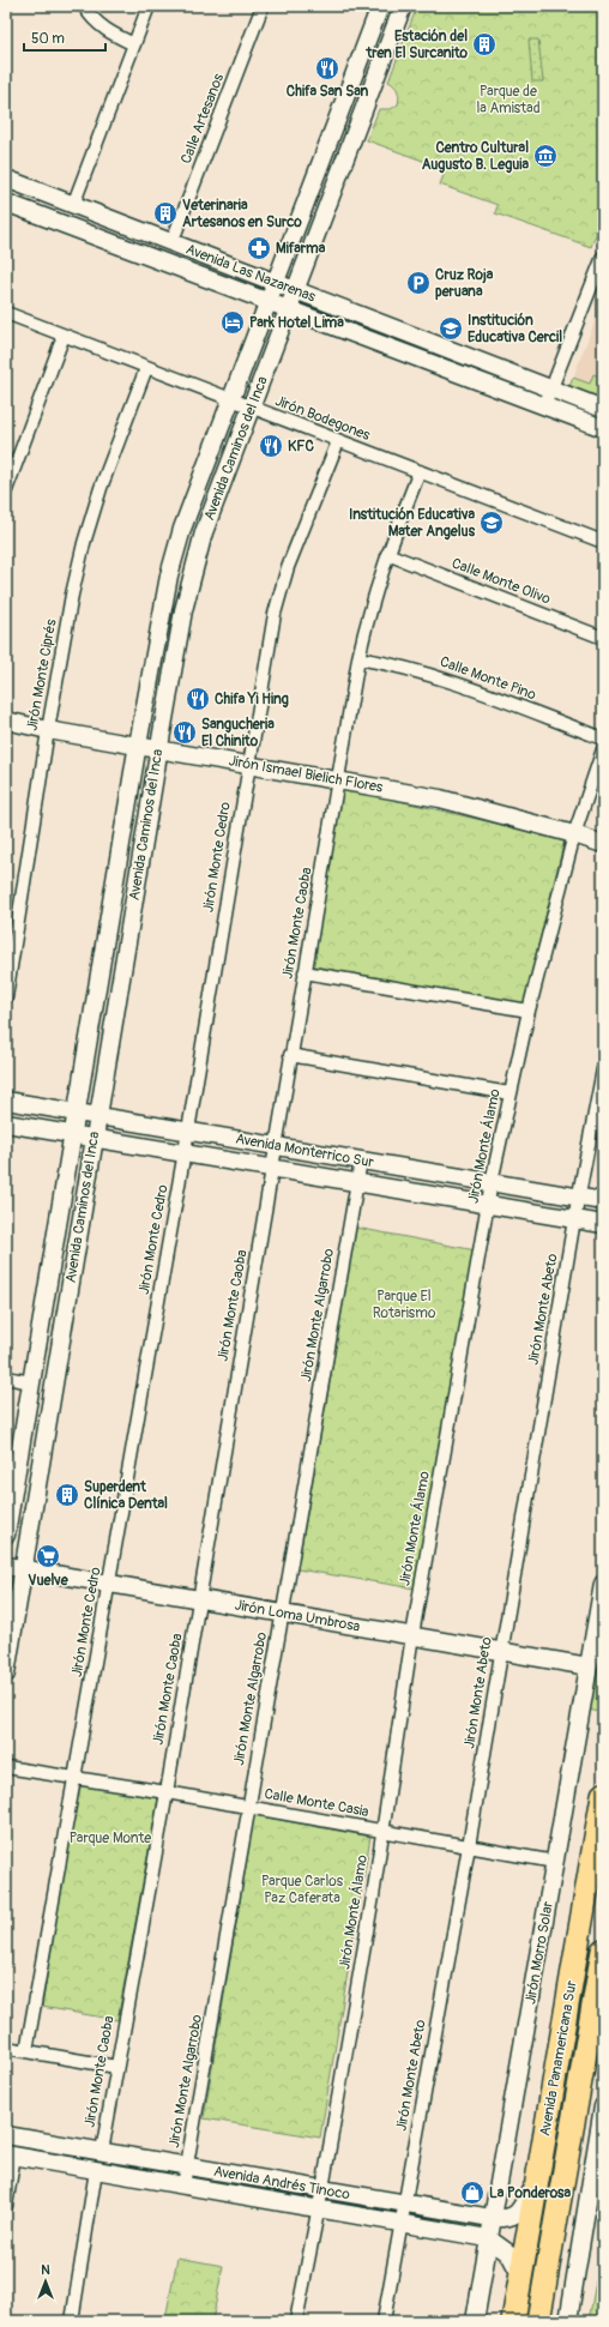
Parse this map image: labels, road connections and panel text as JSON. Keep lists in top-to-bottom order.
{
  "streets": {
    "highway": ["Avenida Panamericana Sur"],
    "street": [
      "Calle Artesanos",
      "Avenida Las Nazarenas",
      "Jirón Bodegones",
      "Avenida Caminos del Inca",
      "Calle Monte Olivo",
      "Jirón Monte Ciprés",
      "Calle Monte Pino",
      "Jirón Ismael Bielich Flores",
      "Jirón Monte Cedro",
      "Jirón Monte Caoba",
      "Jirón Monte Álamo",
      "Avenida Monterrico Sur",
      "Jirón Monte Abeto",
      "Jirón Monte Algarrobo",
      "Jirón Loma Umbrosa",
      "Calle Monte Casia",
      "Jirón Morro Solar",
      "Avenida Andrés Tinoco"
    ]
  },
  "crossings": [
    ["Calle Artesanos", "Avenida Las Nazarenas"],
    ["Avenida Las Nazarenas", "Avenida Caminos del Inca"],
    ["Jirón Bodegones", "Avenida Caminos del Inca"],
    ["Jirón Bodegones", "Jirón Monte Ciprés"],
    ["Jirón Bodegones", "Jirón Monte Cedro"],
    ["Jirón Bodegones", "Jirón Monte Caoba"],
    ["Avenida Caminos del Inca", "Jirón Ismael Bielich Flores"],
    ["Avenida Caminos del Inca", "Avenida Monterrico Sur"],
    ["Avenida Caminos del Inca", "Jirón Loma Umbrosa"],
    ["Calle Monte Olivo", "Jirón Monte Caoba"],
    ["Jirón Monte Ciprés", "Jirón Ismael Bielich Flores"],
    ["Calle Monte Pino", "Jirón Monte Caoba"],
    ["Jirón Ismael Bielich Flores", "Jirón Monte Cedro"],
    ["Jirón Ismael Bielich Flores", "Jirón Monte Caoba"],
    ["Jirón Ismael Bielich Flores", "Jirón Monte Álamo"],
    ["Jirón Monte Cedro", "Avenida Monterrico Sur"],
    ["Jirón Monte Cedro", "Jirón Loma Umbrosa"],
    ["Jirón Monte Cedro", "Calle Monte Casia"],
    ["Jirón Monte Caoba", "Avenida Monterrico Sur"],
    ["Jirón Monte Caoba", "Jirón Loma Umbrosa"],
    ["Jirón Monte Caoba", "Calle Monte Casia"],
    ["Jirón Monte Caoba", "Avenida Andrés Tinoco"],
    ["Jirón Monte Álamo", "Avenida Monterrico Sur"],
    ["Jirón Monte Álamo", "Jirón Loma Umbrosa"],
    ["Jirón Monte Álamo", "Calle Monte Casia"],
    ["Jirón Monte Álamo", "Avenida Andrés Tinoco"],
    ["Avenida Monterrico Sur", "Jirón Monte Abeto"],
    ["Avenida Monterrico Sur", "Jirón Monte Algarrobo"],
    ["Jirón Monte Abeto", "Jirón Loma Umbrosa"],
    ["Jirón Monte Abeto", "Calle Monte Casia"],
    ["Jirón Monte Abeto", "Avenida Andrés Tinoco"],
    ["Jirón Monte Algarrobo", "Jirón Loma Umbrosa"],
    ["Jirón Monte Algarrobo", "Calle Monte Casia"],
    ["Jirón Monte Algarrobo", "Avenida Andrés Tinoco"],
    ["Jirón Loma Umbrosa", "Jirón Morro Solar"],
    ["Calle Monte Casia", "Jirón Morro Solar"],
    ["Jirón Morro Solar", "Avenida Andrés Tinoco"],
    ["Avenida Panamericana Sur", "Avenida Andrés Tinoco"]
  ],
  "parks": [
    "Parque de la Amistad",
    "Parque El Rotarismo",
    "Parque Monte",
    "Parque Carlos Paz Caferata"
  ],
  "places": {
    "building": ["Estación del tren El Surcanito", "Veterinaria Artesanos en Surco", "Superdent Clínica Dental"],
    "restaurant": [
      "Chifa San San",
      "KFC",
      "Chifa Yi Hing",
      "Sangucheria El Chinito"
    ],
    "museum": ["Centro Cultural Augusto B. Leguia"],
    "pharmacy": ["Mifarma"],
    "parking": ["Cruz Roja peruana"],
    "hotel": ["Park Hotel Lima"],
    "school or university": ["Institución Educativa Cercil", "Institución Educativa Mater Angelus"],
    "supermarket": ["Vuelve"],
    "shop": ["La Ponderosa"]
  },
  "scale_bar": "50 m",
  "north": "top"
}
